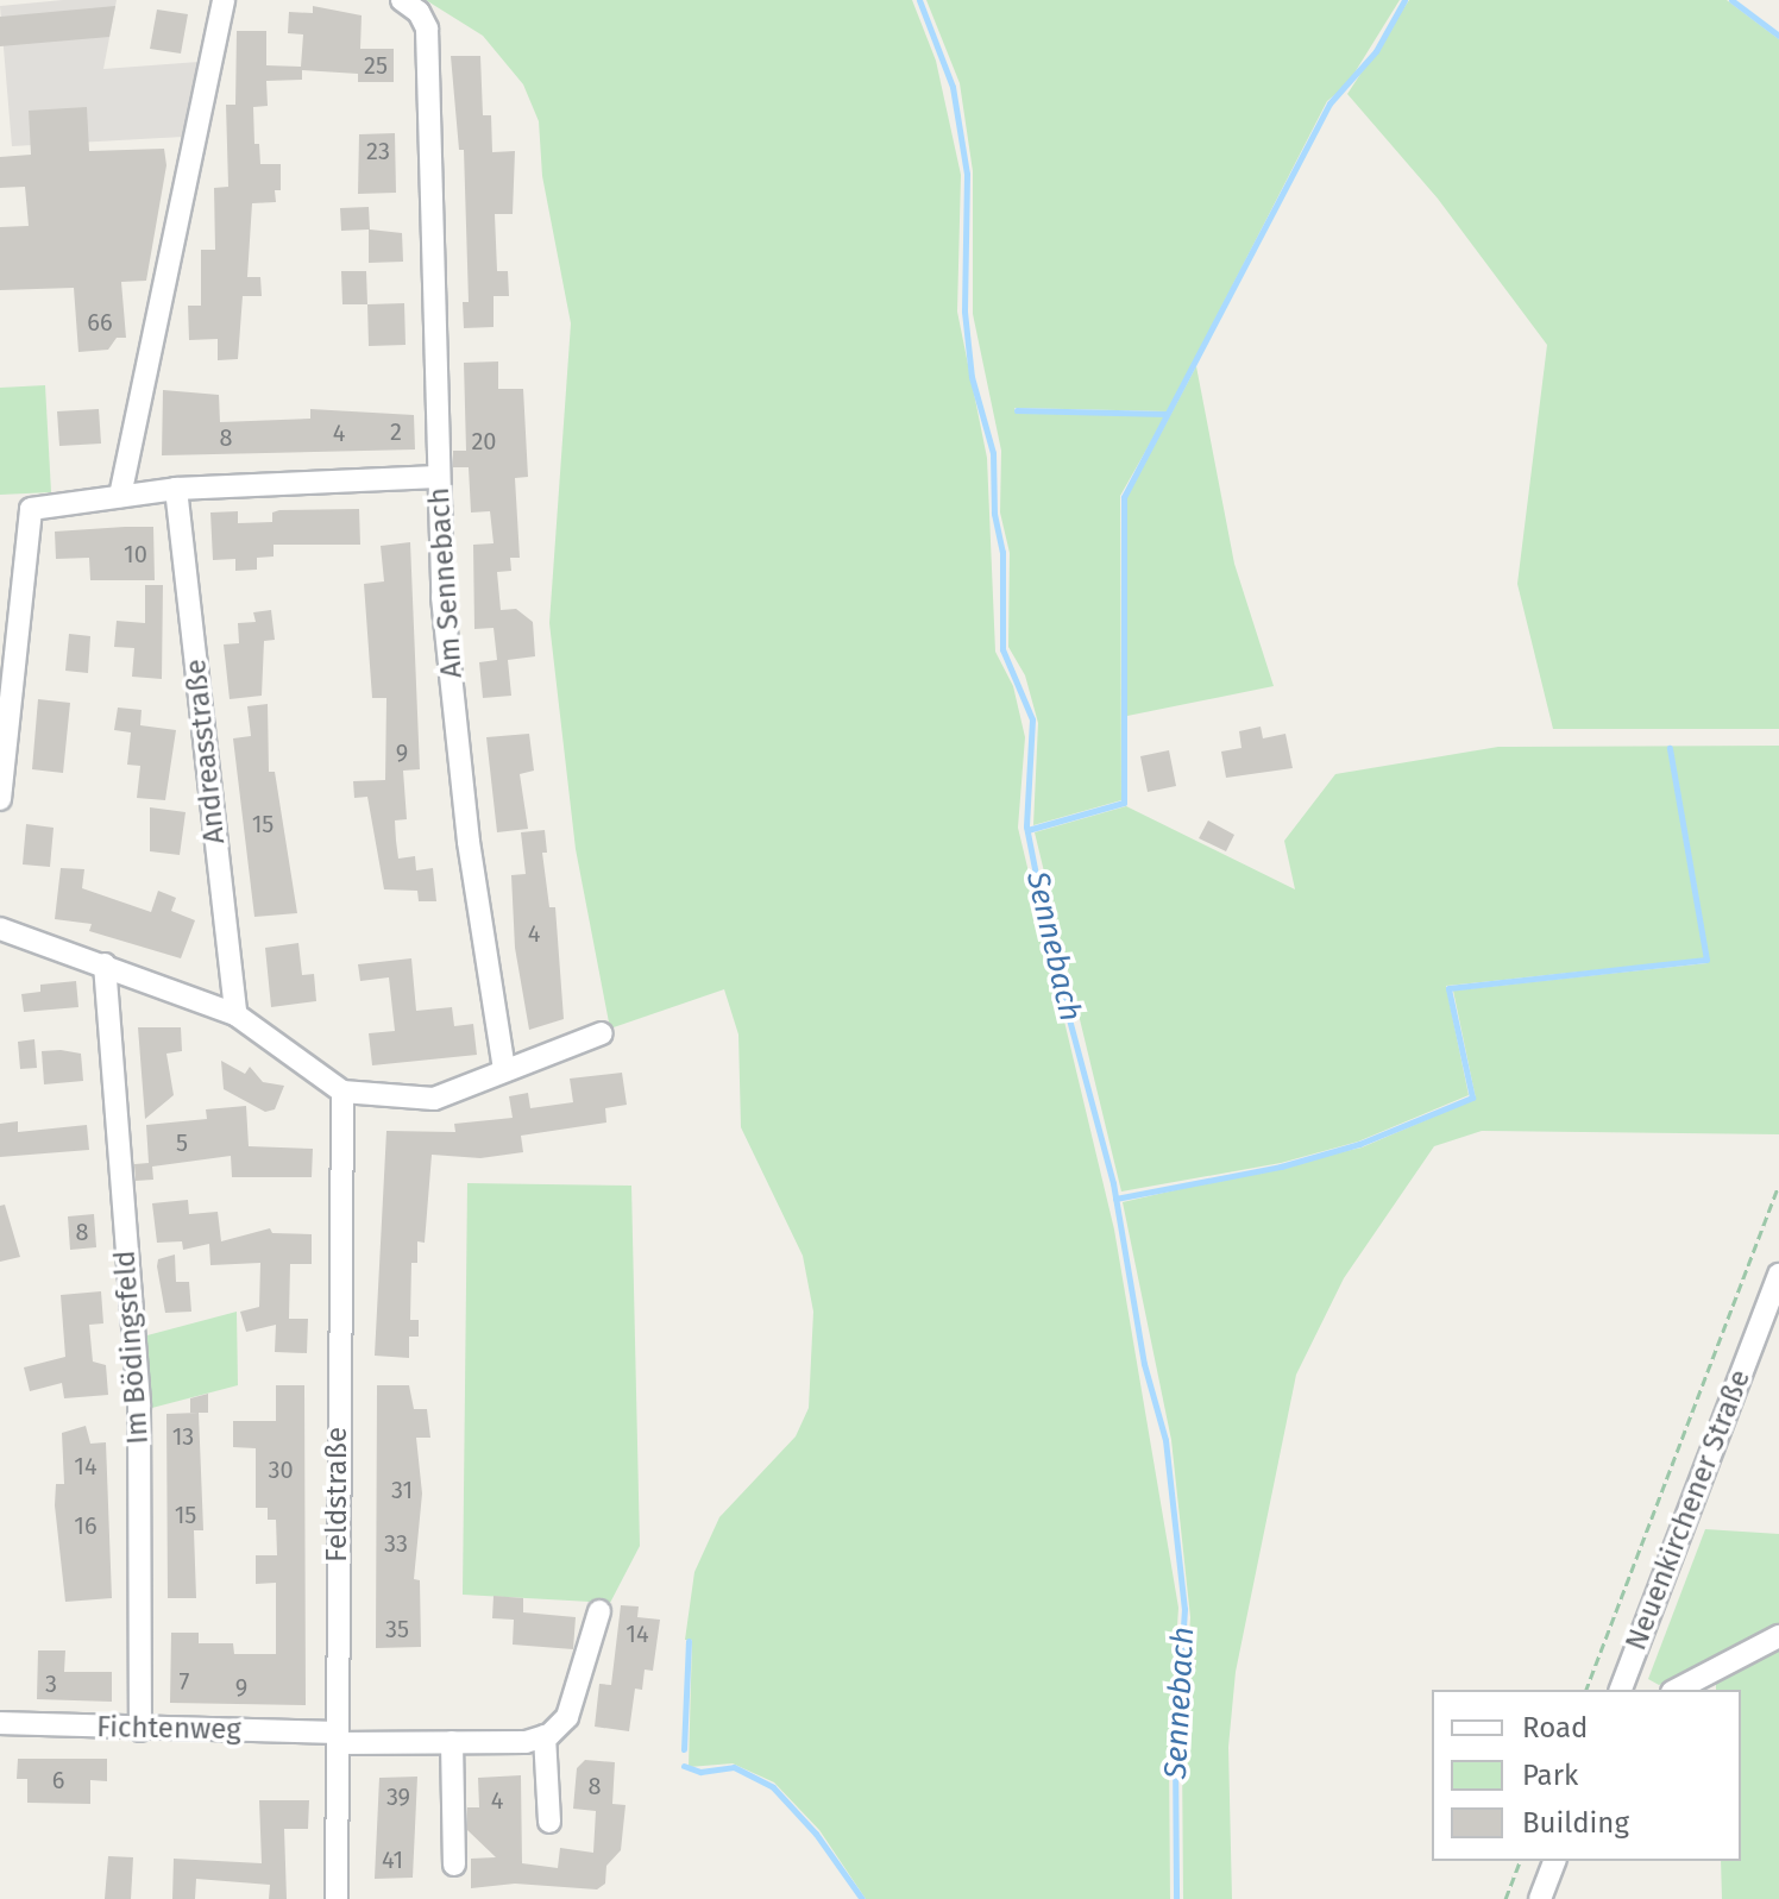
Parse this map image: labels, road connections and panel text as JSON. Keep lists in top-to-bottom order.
{
  "streets": {
    "street": [
      "Am Sennebach",
      "Andreasstraße",
      "Im Bödingsfeld",
      "Feldstraße",
      "Neuenkirchener Straße",
      "Fichtenweg"
    ]
  },
  "crossings": [
    ["Im Bödingsfeld", "Fichtenweg"],
    ["Feldstraße", "Fichtenweg"]
  ],
  "water": ["Sennebach"],
  "house_numbers": [
    "25",
    "23",
    "66",
    "2",
    "4",
    "8",
    "20",
    "10",
    "9",
    "15",
    "4",
    "5",
    "8",
    "13",
    "14",
    "30",
    "31",
    "15",
    "16",
    "33",
    "35",
    "14",
    "7",
    "3",
    "9",
    "6",
    "8",
    "39",
    "4",
    "41"
  ],
  "legend": ["Road", "Park", "Building"]
}
